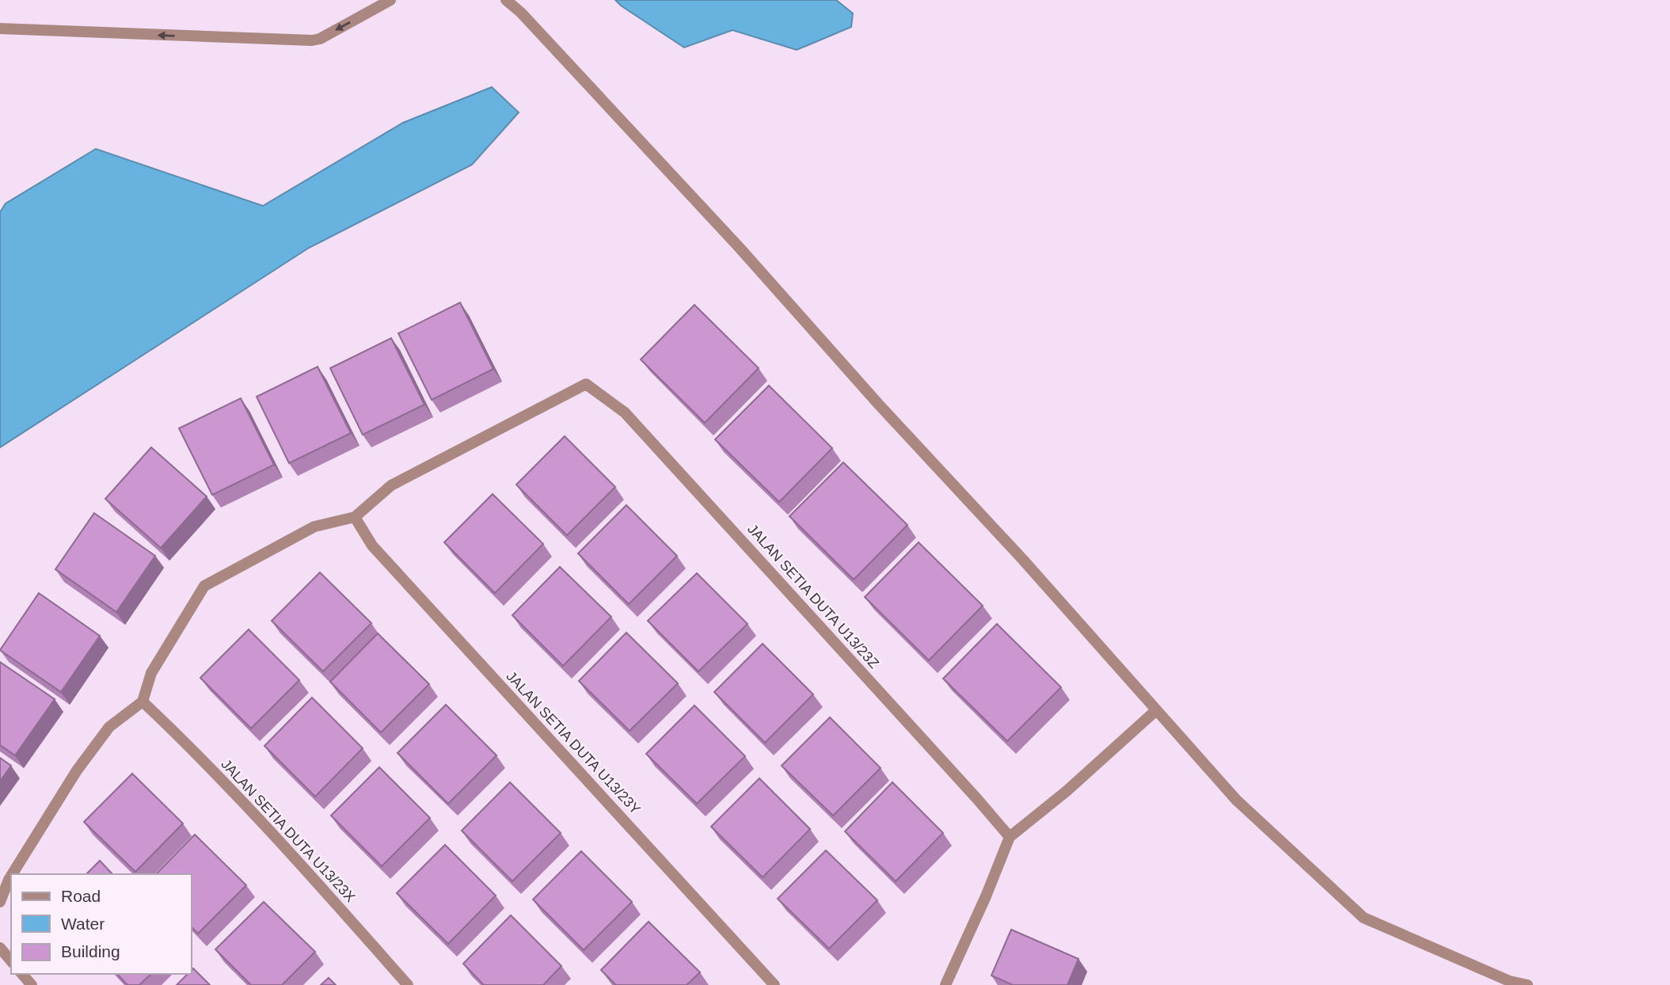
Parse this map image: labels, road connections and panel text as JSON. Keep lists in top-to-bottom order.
{
  "streets": {
    "street": ["JALAN SETIA DUTA U13/23Z", "JALAN SETIA DUTA U13/23Y", "JALAN SETIA DUTA U13/23X"]
  },
  "crossings": [
    ["JALAN SETIA DUTA U13/23Z", "JALAN SETIA DUTA U13/23Y"]
  ],
  "legend": ["Road", "Water", "Building"]
}
